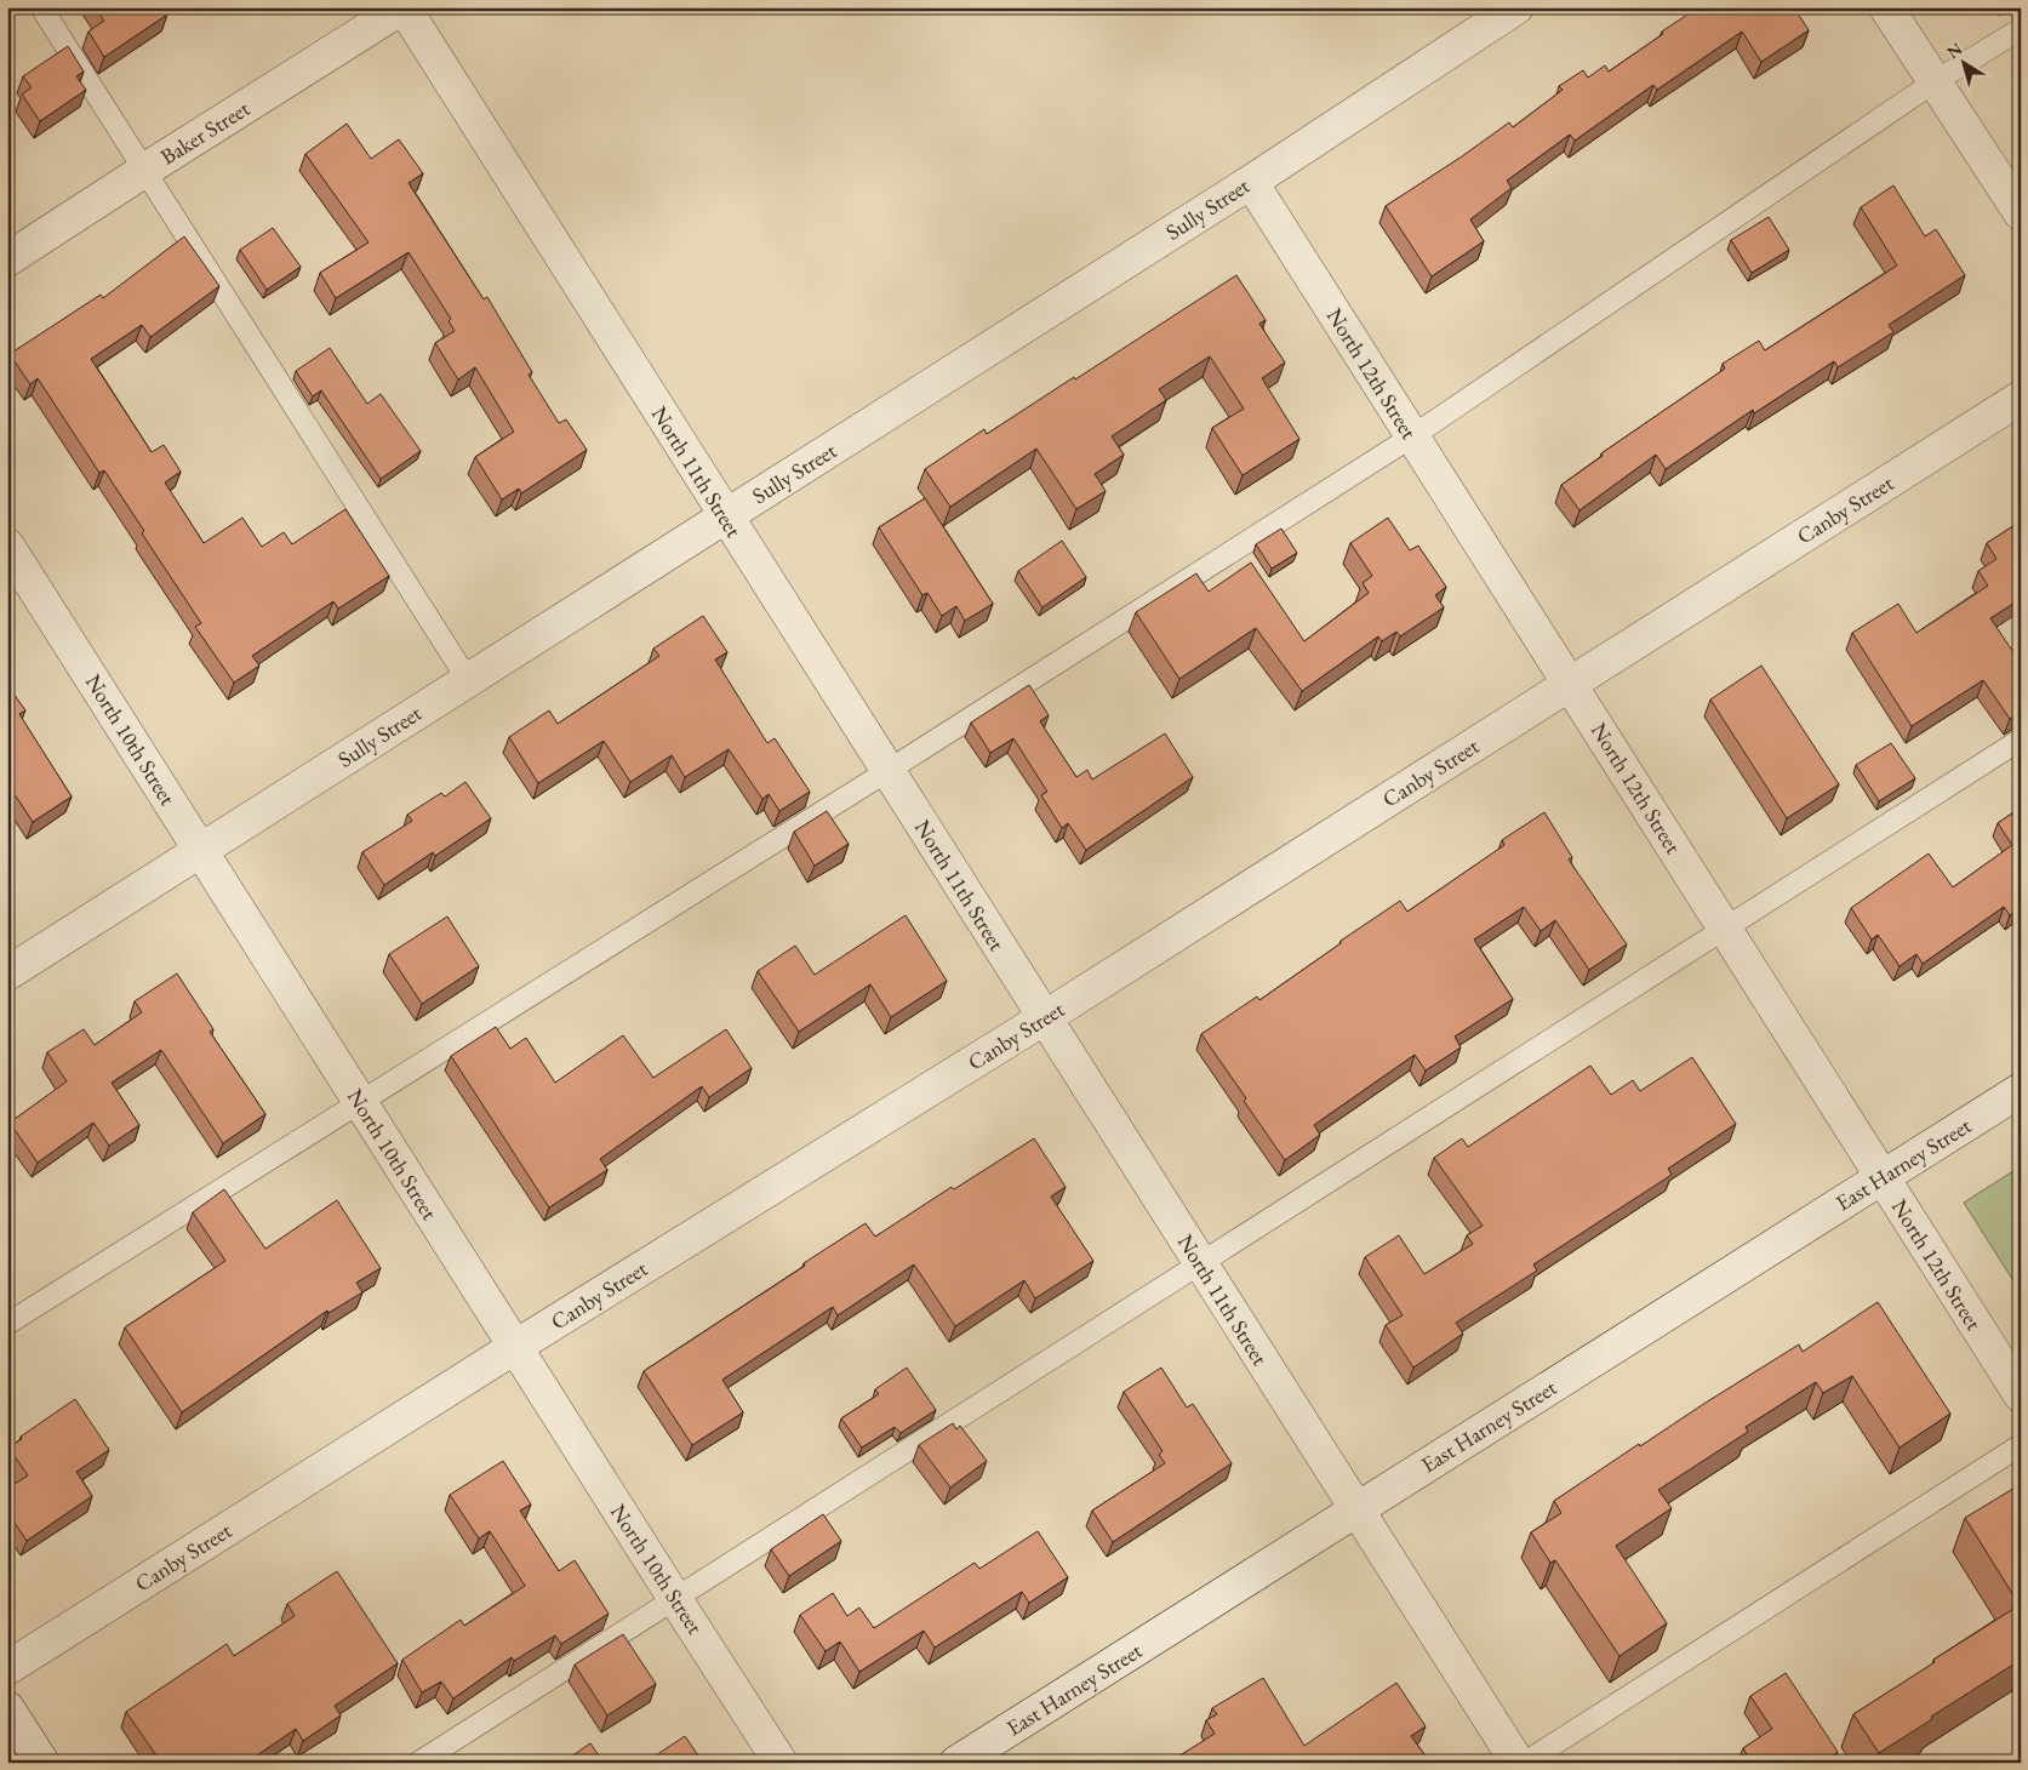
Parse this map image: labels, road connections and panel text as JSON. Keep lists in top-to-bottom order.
{
  "streets": {
    "street": [
      "Baker Street",
      "Sully Street",
      "North 12th Street",
      "North 11th Street",
      "Canby Street",
      "North 10th Street",
      "East Harney Street"
    ]
  },
  "crossings": [
    ["Baker Street", "North 11th Street"],
    ["Sully Street", "North 12th Street"],
    ["Sully Street", "North 11th Street"],
    ["Sully Street", "North 10th Street"],
    ["North 12th Street", "Canby Street"],
    ["North 12th Street", "East Harney Street"],
    ["North 11th Street", "Canby Street"],
    ["North 11th Street", "East Harney Street"],
    ["Canby Street", "North 10th Street"]
  ],
  "north": "top left"
}
